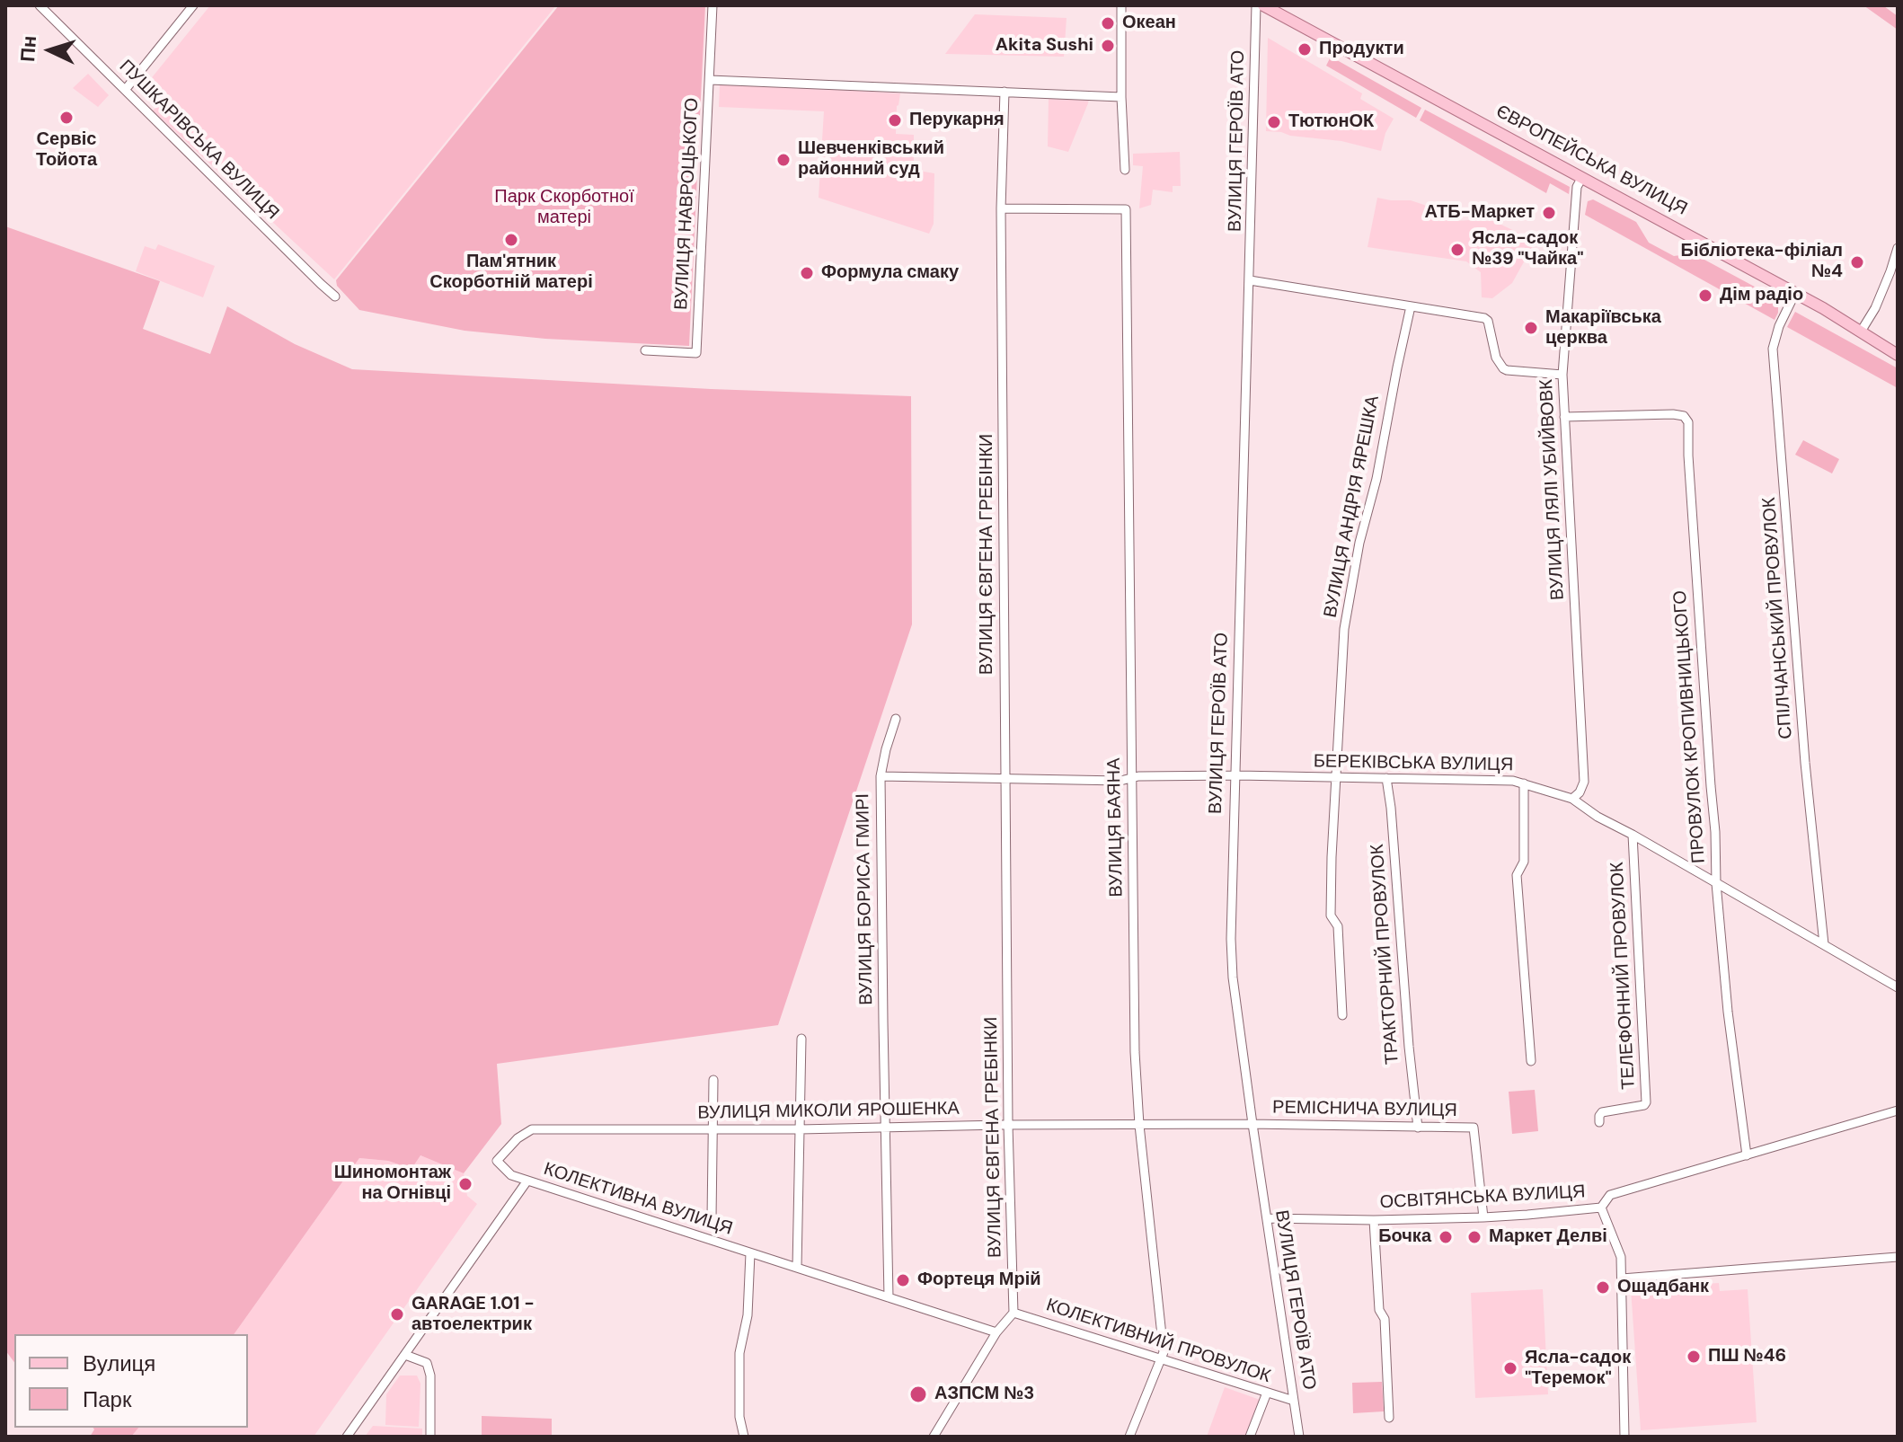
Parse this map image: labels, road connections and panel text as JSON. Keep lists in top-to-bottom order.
{
  "streets": {
    "main road": ["ЄВРОПЕЙСЬКА ВУЛИЦЯ"],
    "street": [
      "ПУШКАРІВСЬКА ВУЛИЦЯ",
      "ВУЛИЦЯ ГЕРОЇВ АТО",
      "ВУЛИЦЯ НАВРОЦЬКОГО",
      "ВУЛИЦЯ ЛЯЛІ УБИЙВОВК",
      "ВУЛИЦЯ АНДРІЯ ЯРЕШКА",
      "ВУЛИЦЯ ЄВГЕНА ГРЕБІНКИ",
      "СПІЛЧАНСЬКИЙ ПРОВУЛОК",
      "ПРОВУЛОК КРОПИВНИЦЬКОГО",
      "БЕРЕКІВСЬКА ВУЛИЦЯ",
      "ВУЛИЦЯ БАЯНА",
      "ВУЛИЦЯ БОРИСА ГМИРІ",
      "ТРАКТОРНИЙ ПРОВУЛОК",
      "ТЕЛЕФОННИЙ ПРОВУЛОК",
      "РЕМІСНИЧА ВУЛИЦЯ",
      "ВУЛИЦЯ МИКОЛИ ЯРОШЕНКА",
      "ОСВІТЯНСЬКА ВУЛИЦЯ",
      "КОЛЕКТИВНА ВУЛИЦЯ",
      "КОЛЕКТИВНИЙ ПРОВУЛОК"
    ]
  },
  "crossings": [
    ["ВУЛИЦЯ ГЕРОЇВ АТО", "БЕРЕКІВСЬКА ВУЛИЦЯ"],
    ["ВУЛИЦЯ ГЕРОЇВ АТО", "РЕМІСНИЧА ВУЛИЦЯ"],
    ["ВУЛИЦЯ ГЕРОЇВ АТО", "ВУЛИЦЯ МИКОЛИ ЯРОШЕНКА"],
    ["ВУЛИЦЯ ГЕРОЇВ АТО", "ОСВІТЯНСЬКА ВУЛИЦЯ"],
    ["ВУЛИЦЯ ГЕРОЇВ АТО", "КОЛЕКТИВНИЙ ПРОВУЛОК"],
    ["ЄВРОПЕЙСЬКА ВУЛИЦЯ", "ВУЛИЦЯ ЛЯЛІ УБИЙВОВК"],
    ["ЄВРОПЕЙСЬКА ВУЛИЦЯ", "СПІЛЧАНСЬКИЙ ПРОВУЛОК"],
    ["ВУЛИЦЯ ЛЯЛІ УБИЙВОВК", "ПРОВУЛОК КРОПИВНИЦЬКОГО"],
    ["ВУЛИЦЯ ЛЯЛІ УБИЙВОВК", "БЕРЕКІВСЬКА ВУЛИЦЯ"],
    ["ВУЛИЦЯ АНДРІЯ ЯРЕШКА", "БЕРЕКІВСЬКА ВУЛИЦЯ"],
    ["ВУЛИЦЯ ЄВГЕНА ГРЕБІНКИ", "БЕРЕКІВСЬКА ВУЛИЦЯ"],
    ["ВУЛИЦЯ ЄВГЕНА ГРЕБІНКИ", "ВУЛИЦЯ БАЯНА"],
    ["ВУЛИЦЯ ЄВГЕНА ГРЕБІНКИ", "ВУЛИЦЯ БОРИСА ГМИРІ"],
    ["ВУЛИЦЯ ЄВГЕНА ГРЕБІНКИ", "ВУЛИЦЯ МИКОЛИ ЯРОШЕНКА"],
    ["ВУЛИЦЯ ЄВГЕНА ГРЕБІНКИ", "КОЛЕКТИВНИЙ ПРОВУЛОК"],
    ["СПІЛЧАНСЬКИЙ ПРОВУЛОК", "БЕРЕКІВСЬКА ВУЛИЦЯ"],
    ["ПРОВУЛОК КРОПИВНИЦЬКОГО", "БЕРЕКІВСЬКА ВУЛИЦЯ"],
    ["ПРОВУЛОК КРОПИВНИЦЬКОГО", "ОСВІТЯНСЬКА ВУЛИЦЯ"],
    ["БЕРЕКІВСЬКА ВУЛИЦЯ", "ВУЛИЦЯ БАЯНА"],
    ["БЕРЕКІВСЬКА ВУЛИЦЯ", "ВУЛИЦЯ БОРИСА ГМИРІ"],
    ["БЕРЕКІВСЬКА ВУЛИЦЯ", "ТРАКТОРНИЙ ПРОВУЛОК"],
    ["БЕРЕКІВСЬКА ВУЛИЦЯ", "ТЕЛЕФОННИЙ ПРОВУЛОК"],
    ["ВУЛИЦЯ БАЯНА", "ВУЛИЦЯ МИКОЛИ ЯРОШЕНКА"],
    ["ВУЛИЦЯ БАЯНА", "КОЛЕКТИВНИЙ ПРОВУЛОК"],
    ["ВУЛИЦЯ БОРИСА ГМИРІ", "ВУЛИЦЯ МИКОЛИ ЯРОШЕНКА"],
    ["ВУЛИЦЯ БОРИСА ГМИРІ", "КОЛЕКТИВНА ВУЛИЦЯ"],
    ["ТРАКТОРНИЙ ПРОВУЛОК", "РЕМІСНИЧА ВУЛИЦЯ"],
    ["РЕМІСНИЧА ВУЛИЦЯ", "ВУЛИЦЯ МИКОЛИ ЯРОШЕНКА"],
    ["РЕМІСНИЧА ВУЛИЦЯ", "ОСВІТЯНСЬКА ВУЛИЦЯ"],
    ["ВУЛИЦЯ МИКОЛИ ЯРОШЕНКА", "КОЛЕКТИВНА ВУЛИЦЯ"]
  ],
  "parks": ["Парк Скорботної матері"],
  "places": [
    "Океан",
    "Akita Sushi",
    "Продукти",
    "Сервіс Тойота",
    "Перукарня",
    "ТютюнОК",
    "Шевченківський районний суд",
    "АТБ-Маркет",
    "Пам'ятник Скорботній матері",
    "Ясла-садок №39 \"Чайка\"",
    "Бібліотека-філіал №4",
    "Формула смаку",
    "Дім радіо",
    "Макаріївська церква",
    "Шиномонтаж на Огнівці",
    "Бочка",
    "Маркет Делві",
    "Фортеця Мрій",
    "Ощадбанк",
    "GARAGE 1.01 - автоелектрик",
    "ПШ №46",
    "Ясла-садок \"Теремок\"",
    "АЗПСМ №3"
  ],
  "legend": ["Вулиця", "Парк"],
  "north": "left"
}
